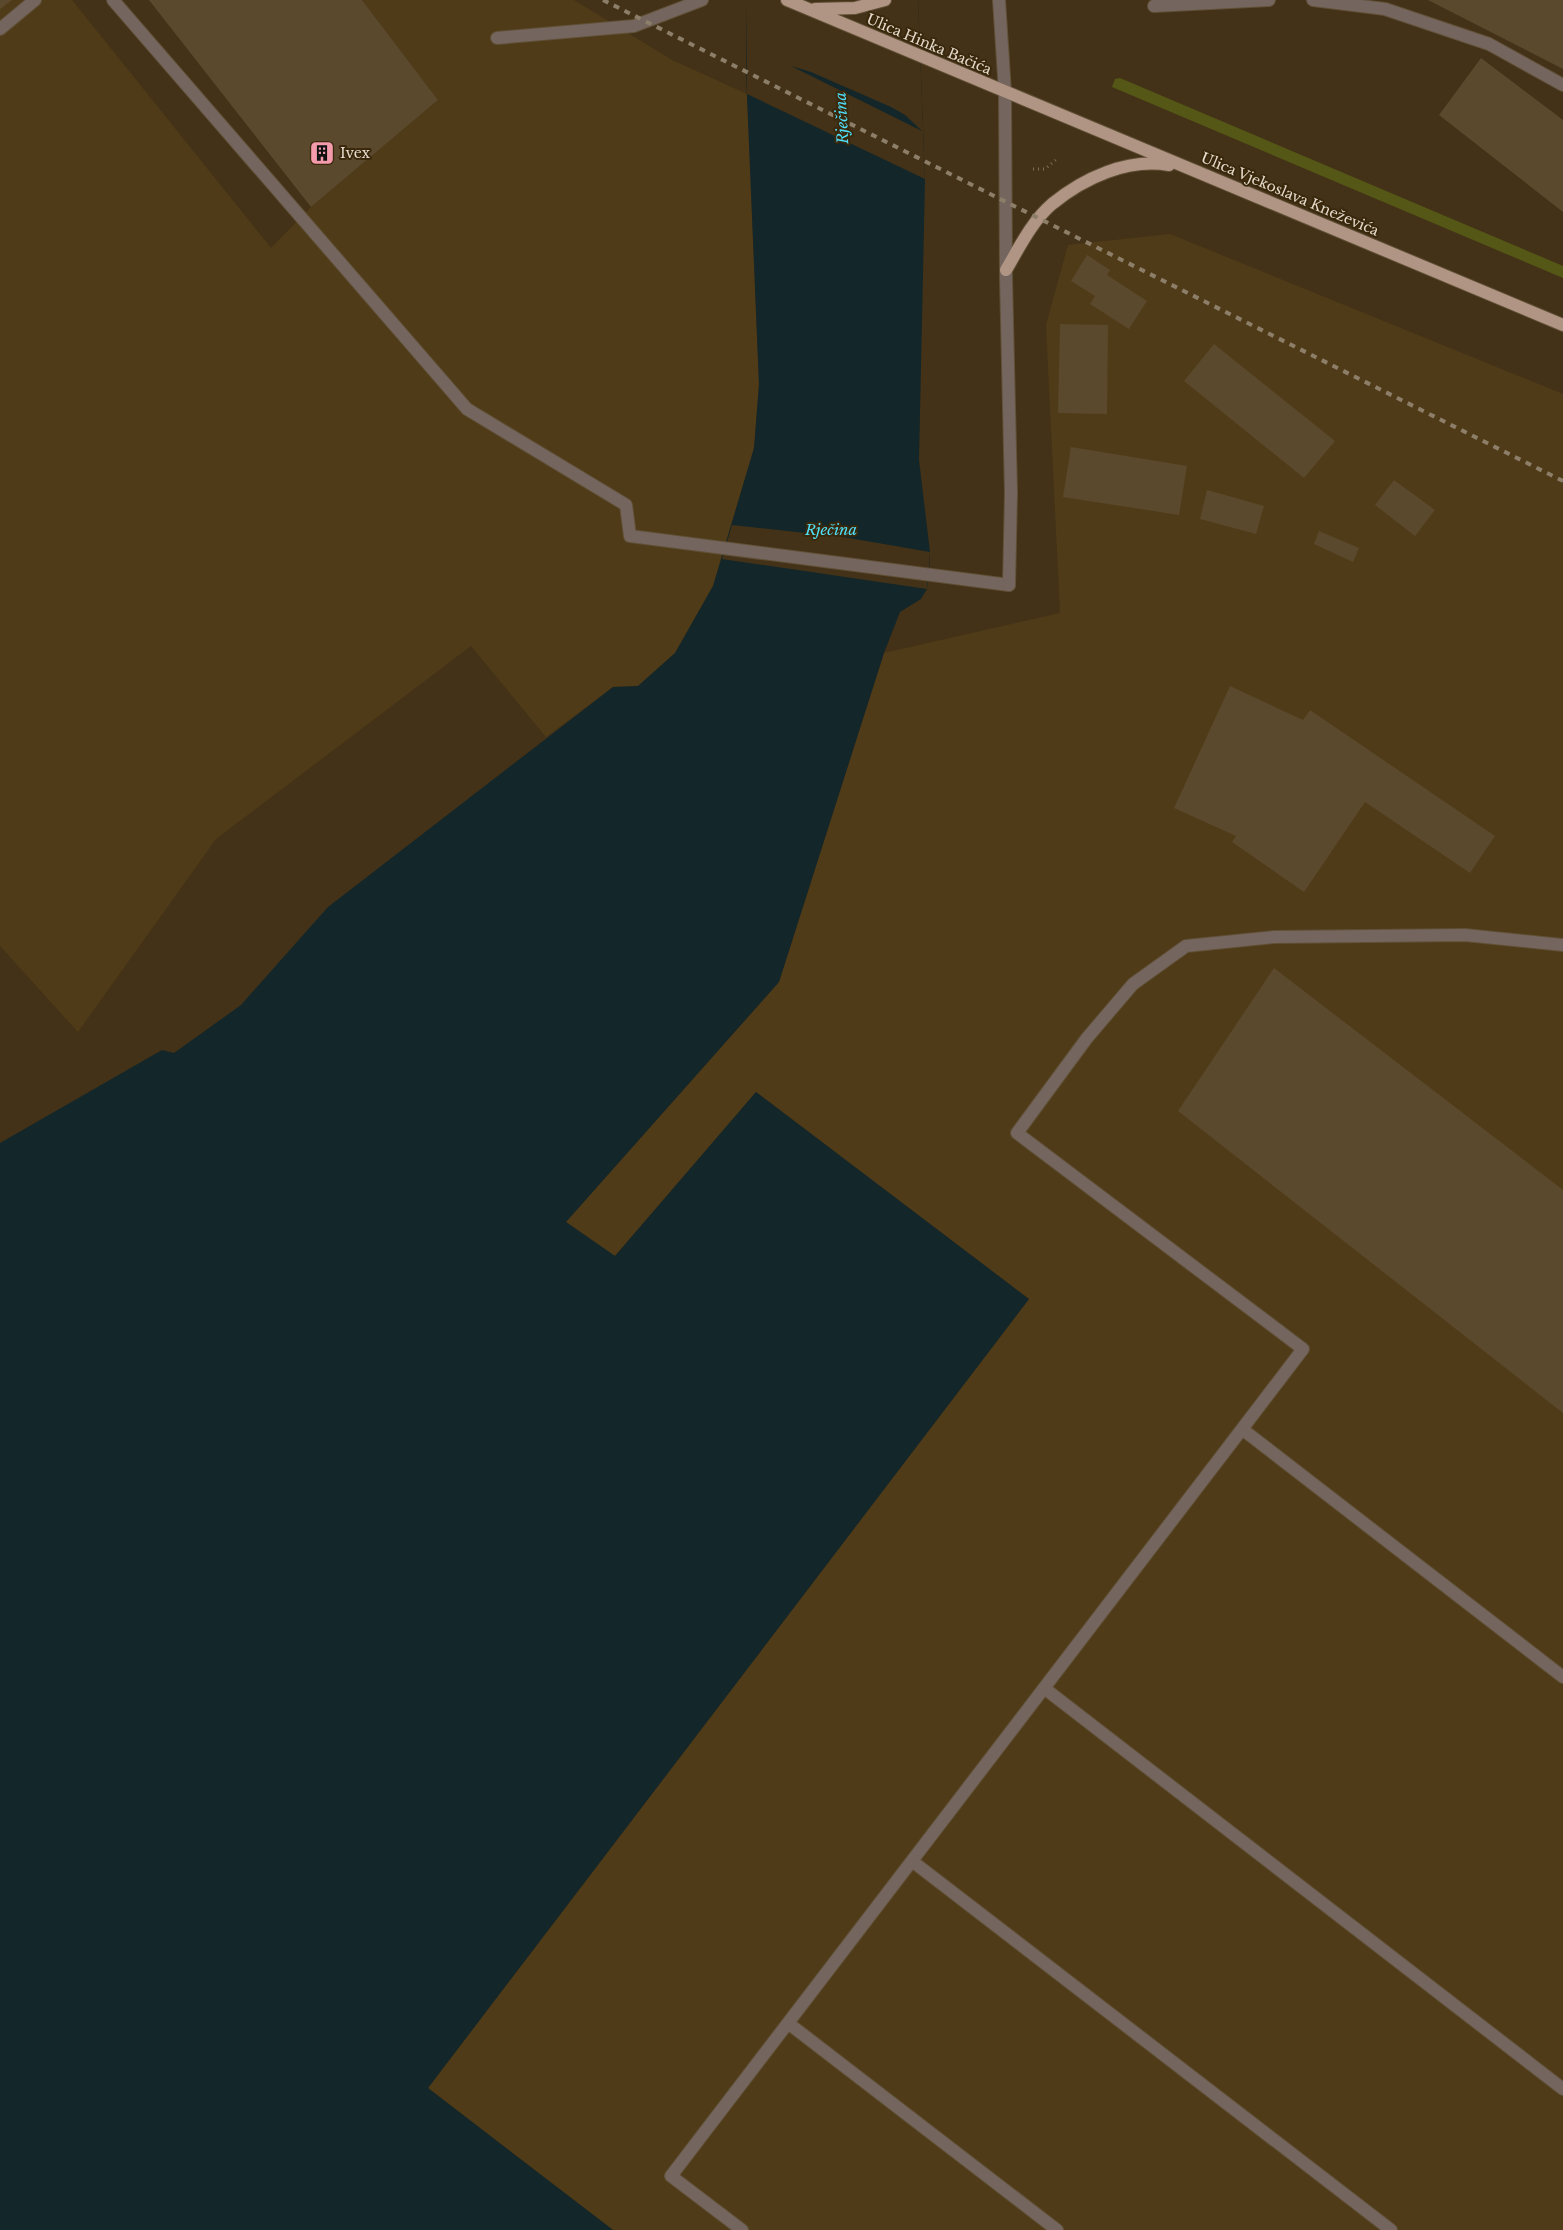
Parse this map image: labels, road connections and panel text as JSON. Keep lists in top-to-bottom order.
{
  "streets": {
    "main road": ["Ulica Hinka Bačića", "Ulica Vjekoslava Kneževića"]
  },
  "crossings": [
    ["Ulica Hinka Bačića", "Ulica Vjekoslava Kneževića"]
  ],
  "water": ["Rječina"],
  "places": {
    "building": ["Ivex"]
  }
}
